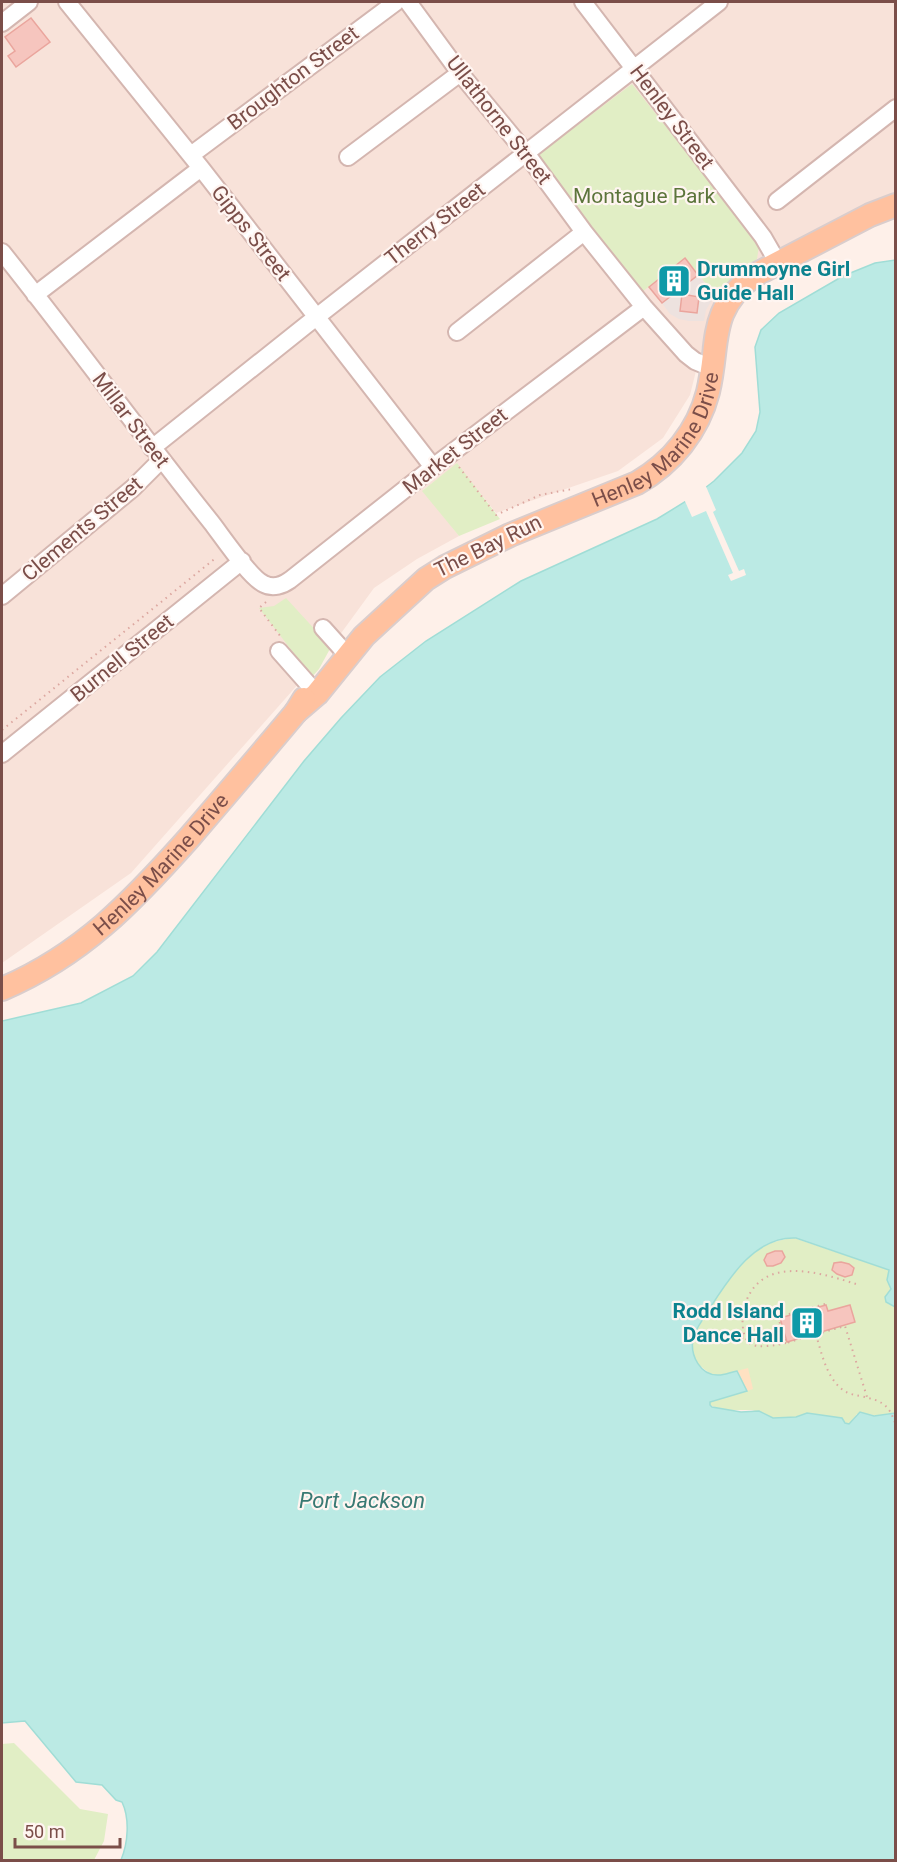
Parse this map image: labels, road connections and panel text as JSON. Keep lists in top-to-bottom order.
{
  "streets": {
    "main road": ["Henley Marine Drive"],
    "street": [
      "Broughton Street",
      "Henley Street",
      "Ullathorne Street",
      "Therry Street",
      "Gipps Street",
      "Millar Street",
      "Market Street",
      "Clements Street",
      "Burnell Street"
    ]
  },
  "crossings": [
    ["Broughton Street", "Gipps Street"],
    ["Broughton Street", "Millar Street"],
    ["Henley Street", "Therry Street"],
    ["Henley Street", "Henley Marine Drive"],
    ["Ullathorne Street", "Therry Street"],
    ["Ullathorne Street", "Henley Marine Drive"],
    ["Ullathorne Street", "Market Street"],
    ["Therry Street", "Gipps Street"],
    ["Therry Street", "Millar Street"],
    ["Therry Street", "Clements Street"],
    ["Gipps Street", "Market Street"],
    ["Millar Street", "Market Street"],
    ["Millar Street", "Clements Street"],
    ["Millar Street", "Burnell Street"]
  ],
  "water": ["Port Jackson"],
  "parks": ["Montague Park"],
  "places": {
    "building": ["Drummoyne Girl Guide Hall", "Rodd Island Dance Hall"]
  },
  "scale_bar": "50 m"
}
